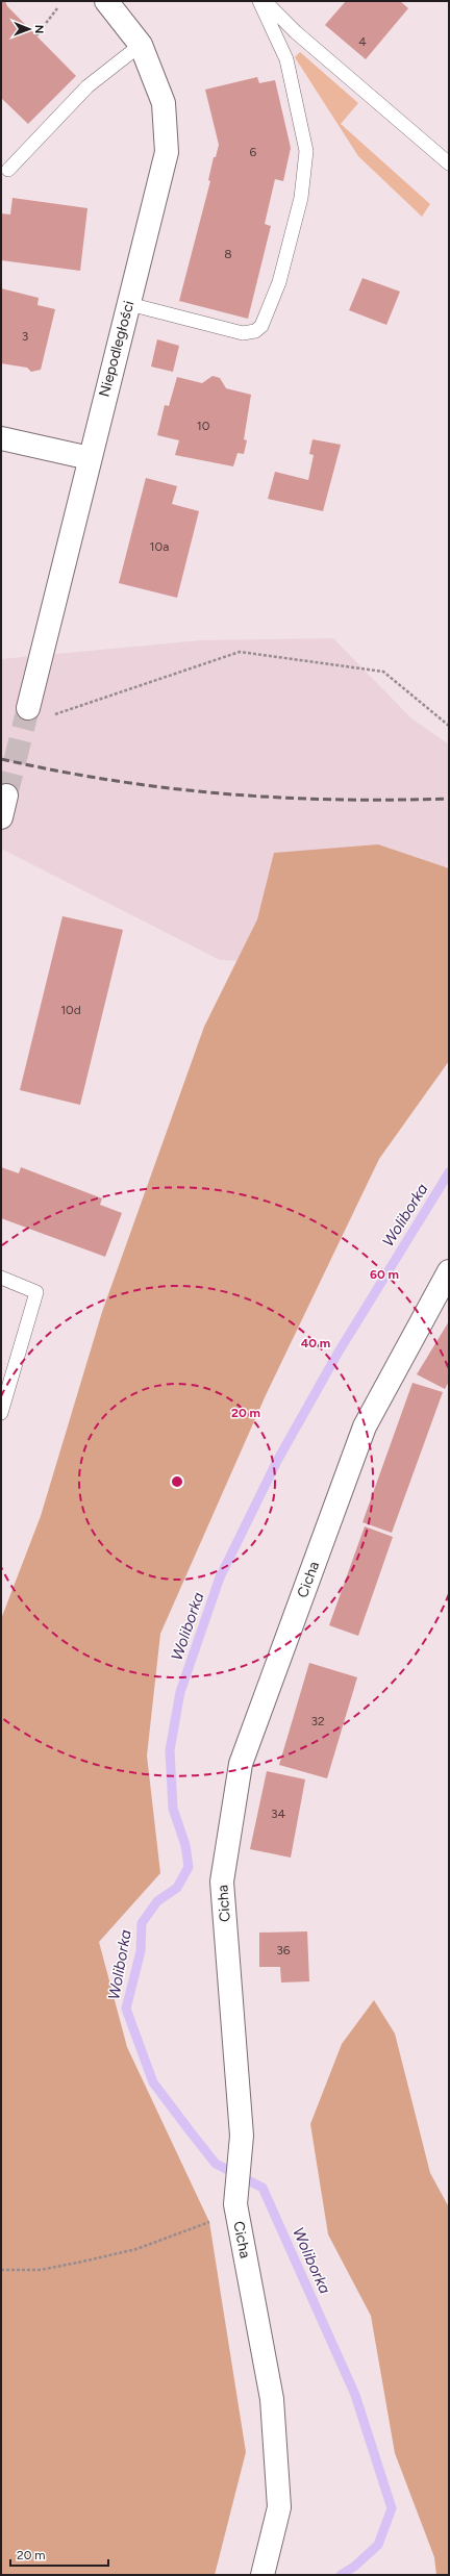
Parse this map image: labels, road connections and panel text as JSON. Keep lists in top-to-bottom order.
{
  "streets": {
    "street": ["Niepodległości", "Cicha"]
  },
  "water": ["Woliborka"],
  "house_numbers": [
    "4",
    "6",
    "8",
    "3",
    "10",
    "10a",
    "10d",
    "32",
    "34",
    "36"
  ],
  "scale_bar": "20 m",
  "north": "right",
  "rings": ["60 m", "40 m", "20 m"]
}
